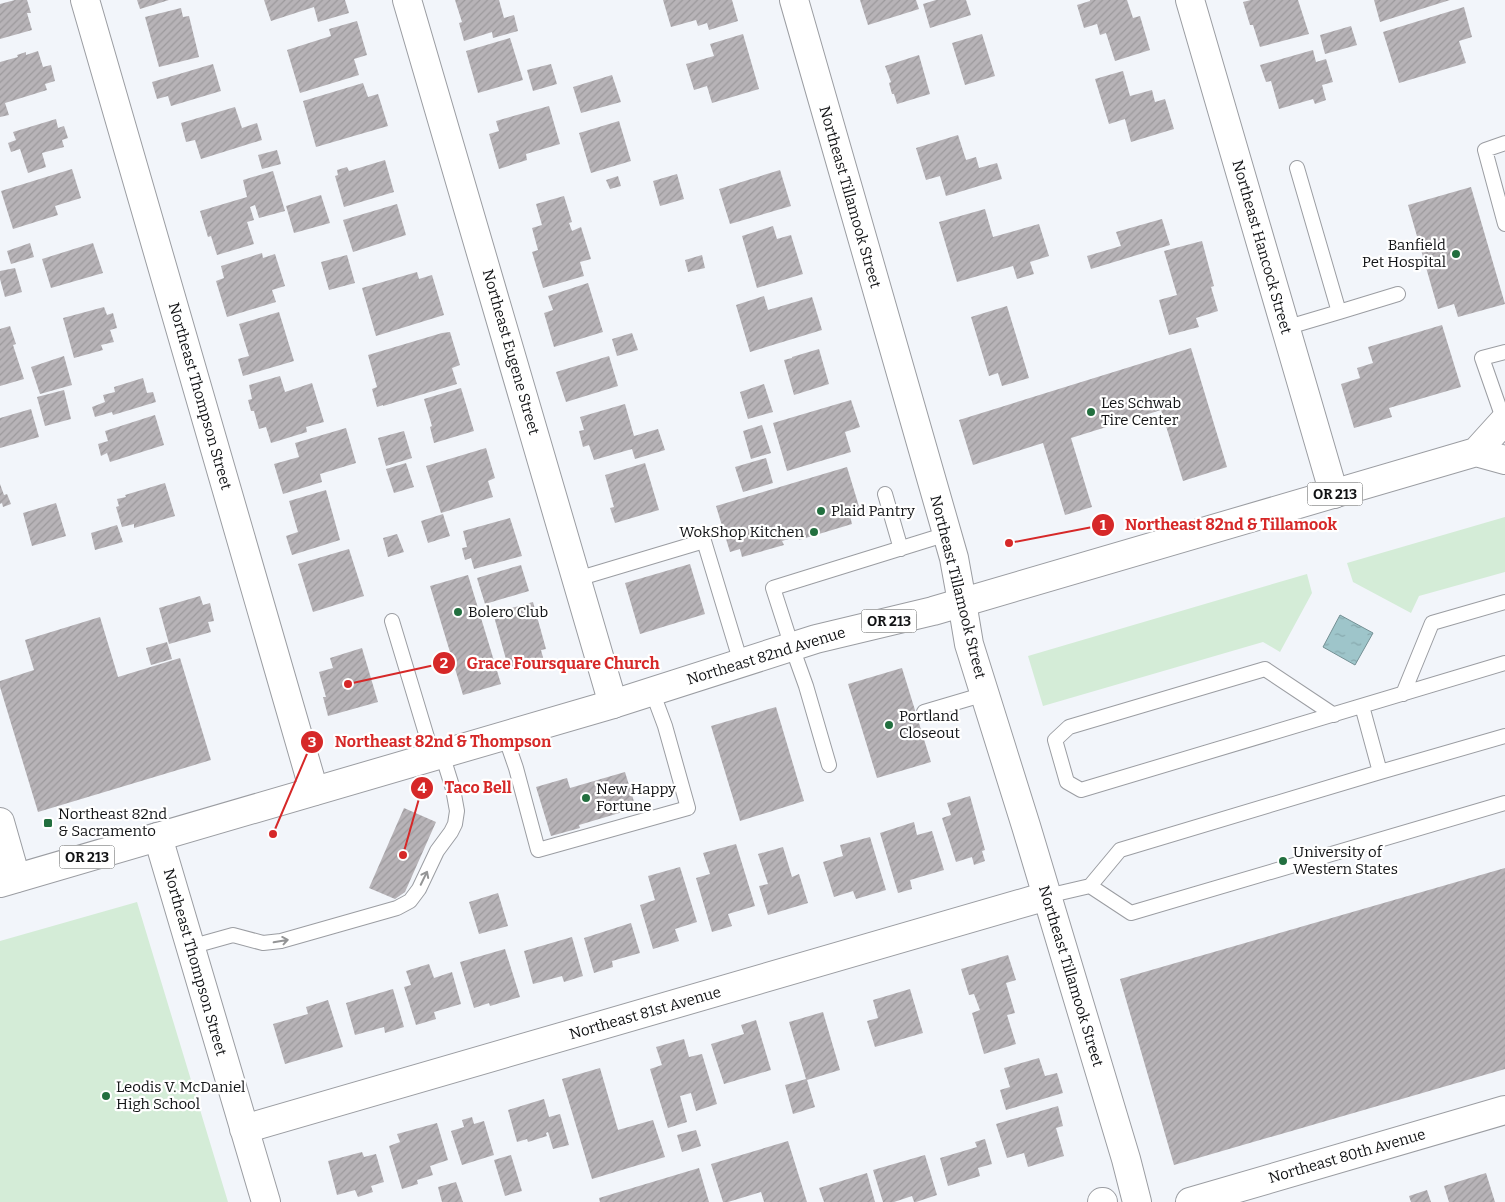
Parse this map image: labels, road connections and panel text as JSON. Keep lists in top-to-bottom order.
{
  "streets": {
    "street": [
      "Northeast Tillamook Street",
      "Northeast Hancock Street",
      "Northeast Eugene Street",
      "Northeast Thompson Street",
      "OR 213",
      "Northeast 82nd Avenue",
      "Northeast 81st Avenue",
      "Northeast 80th Avenue"
    ]
  },
  "crossings": [
    ["Northeast Tillamook Street", "Northeast 82nd Avenue"],
    ["Northeast Tillamook Street", "Northeast 81st Avenue"],
    ["Northeast Hancock Street", "Northeast 82nd Avenue"],
    ["Northeast Eugene Street", "Northeast 82nd Avenue"],
    ["Northeast Thompson Street", "Northeast 82nd Avenue"],
    ["Northeast Thompson Street", "Northeast 81st Avenue"]
  ],
  "places": {
    "other": [
      "Banfield Pet Hospital",
      "Les Schwab Tire Center",
      "Plaid Pantry",
      "WokShop Kitchen",
      "Northeast 82nd & Tillamook",
      "Bolero Club",
      "Grace Foursquare Church",
      "Portland Closeout",
      "New Happy Fortune",
      "Northeast 82nd & Thompson",
      "Taco Bell",
      "University of Western States",
      "Leodis V. McDaniel High School"
    ],
    "transit": ["Northeast 82nd & Sacramento"]
  }
}
